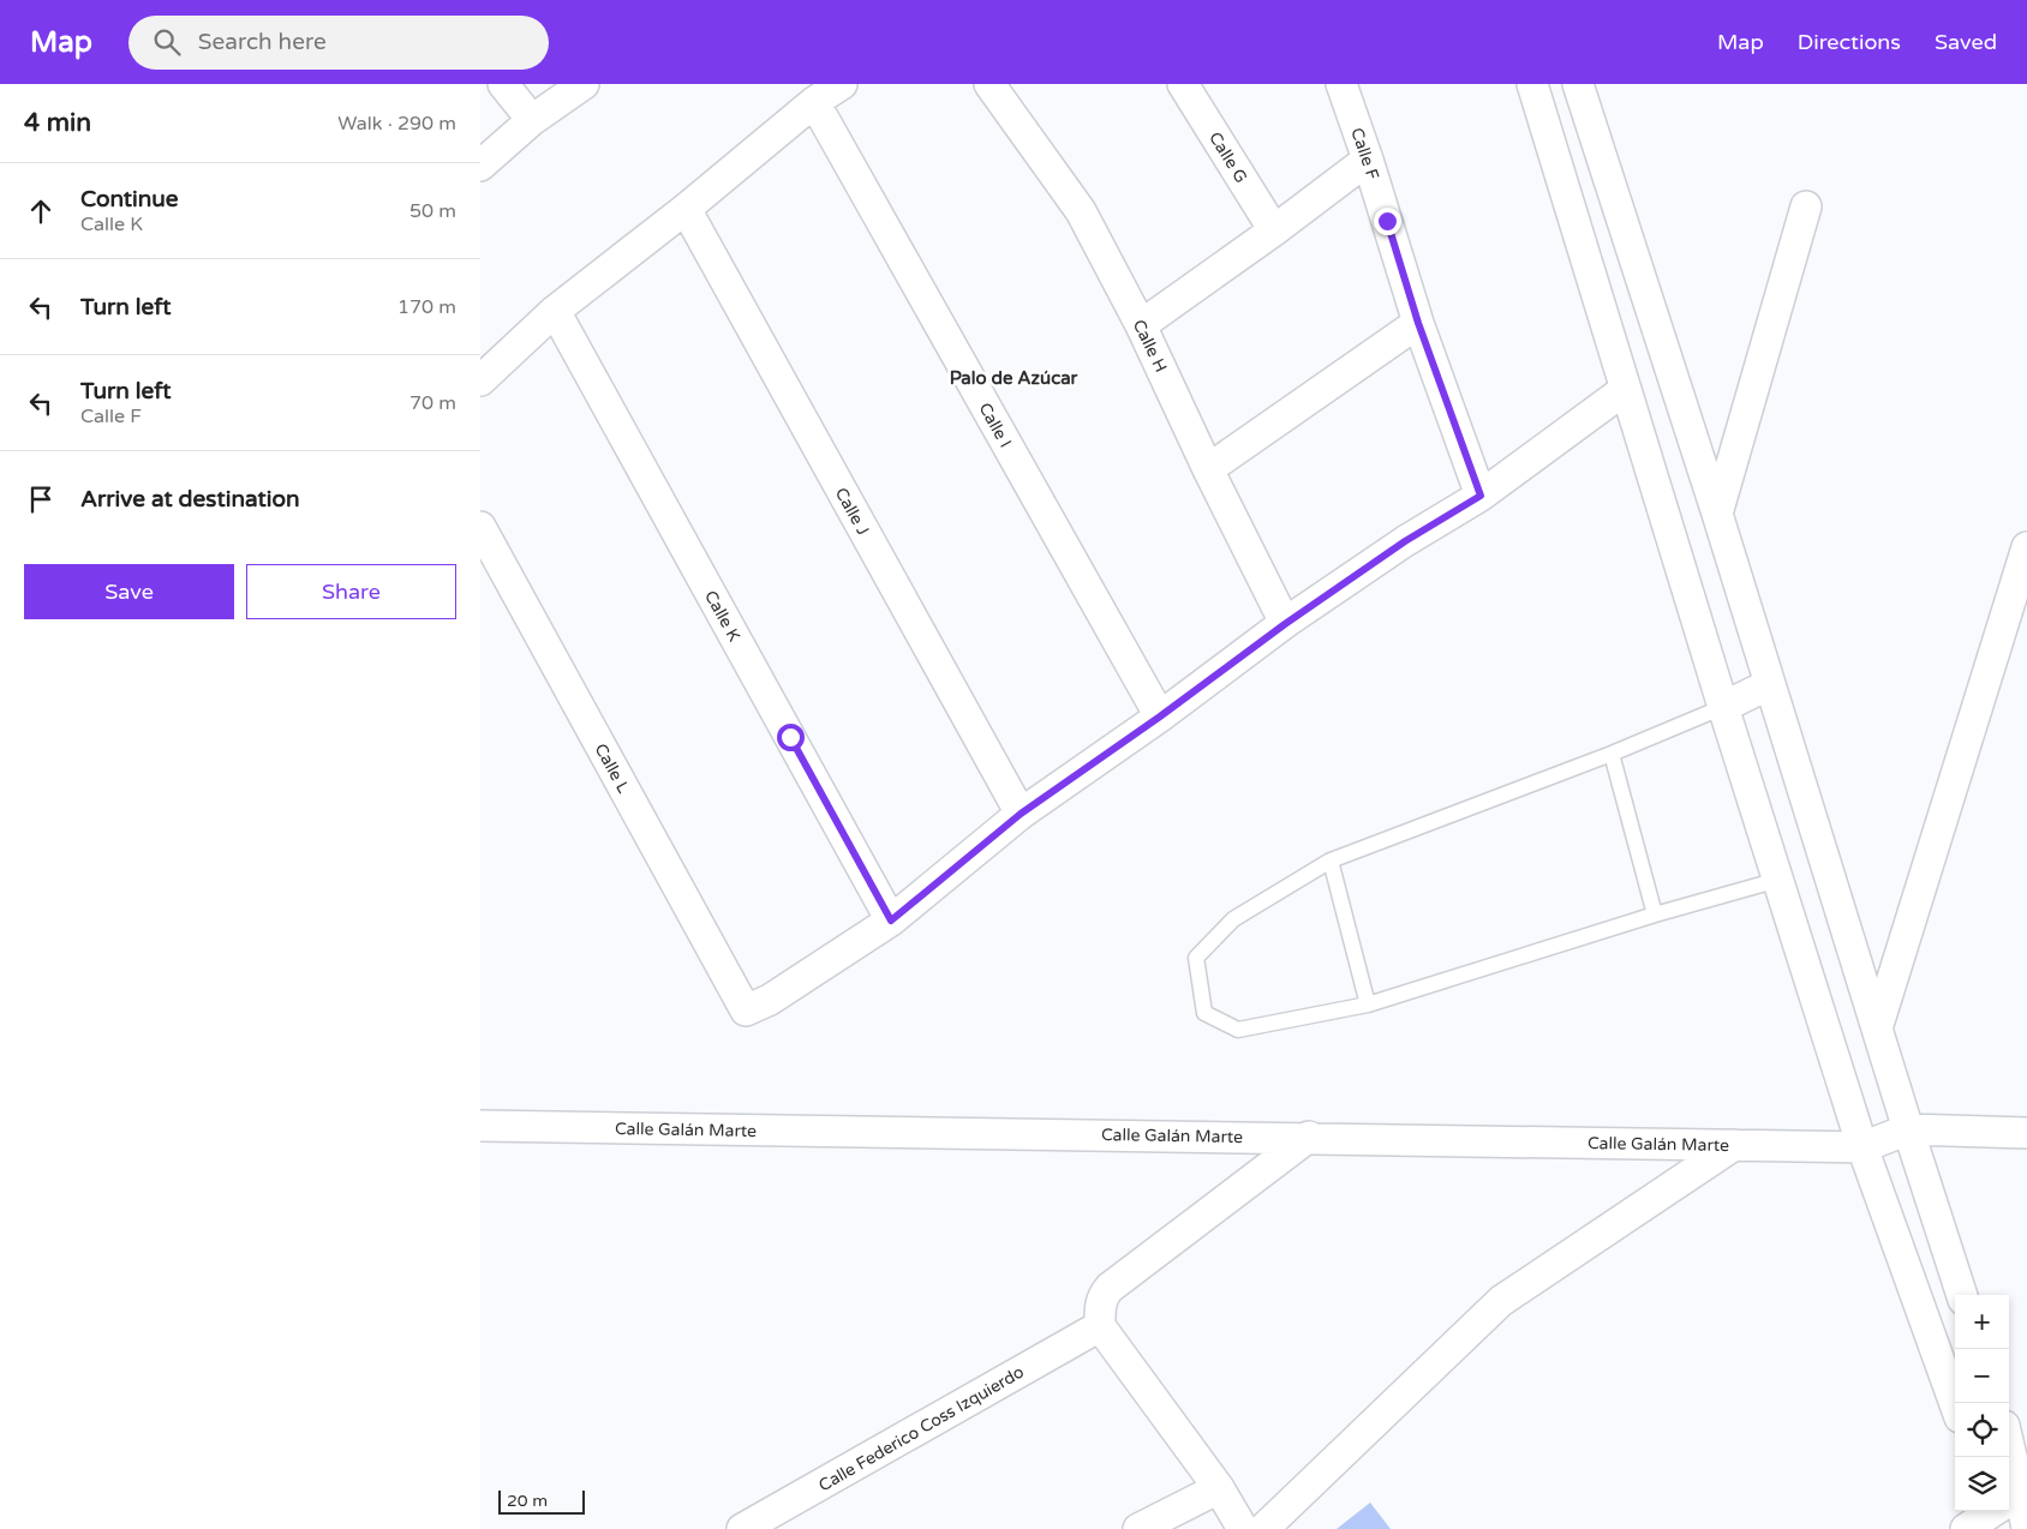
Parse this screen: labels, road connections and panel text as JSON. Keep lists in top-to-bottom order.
{
  "streets": {
    "street": [
      "Calle F",
      "Calle G",
      "Calle H",
      "Calle I",
      "Calle J",
      "Calle K",
      "Calle L",
      "Calle Galán Marte",
      "Calle Federico Coss Izquierdo"
    ]
  },
  "crossings": [
    ["Calle K", "Calle L"]
  ],
  "districts": ["Palo de Azúcar"],
  "scale_bar": "20 m",
  "page": {
    "header": "Map",
    "search": "Search here",
    "nav": ["Map", "Directions", "Saved"],
    "heading": ["4 min", "Walk · 290 m"],
    "list": [
      ["Continue", "Calle K", "50 m"],
      ["Turn left", "170 m"],
      ["Turn left", "Calle F", "70 m"],
      "Arrive at destination"
    ],
    "buttons": ["Save", "Share"],
    "map_buttons": ["+", "−"],
    "scale": "20 m"
  }
}
